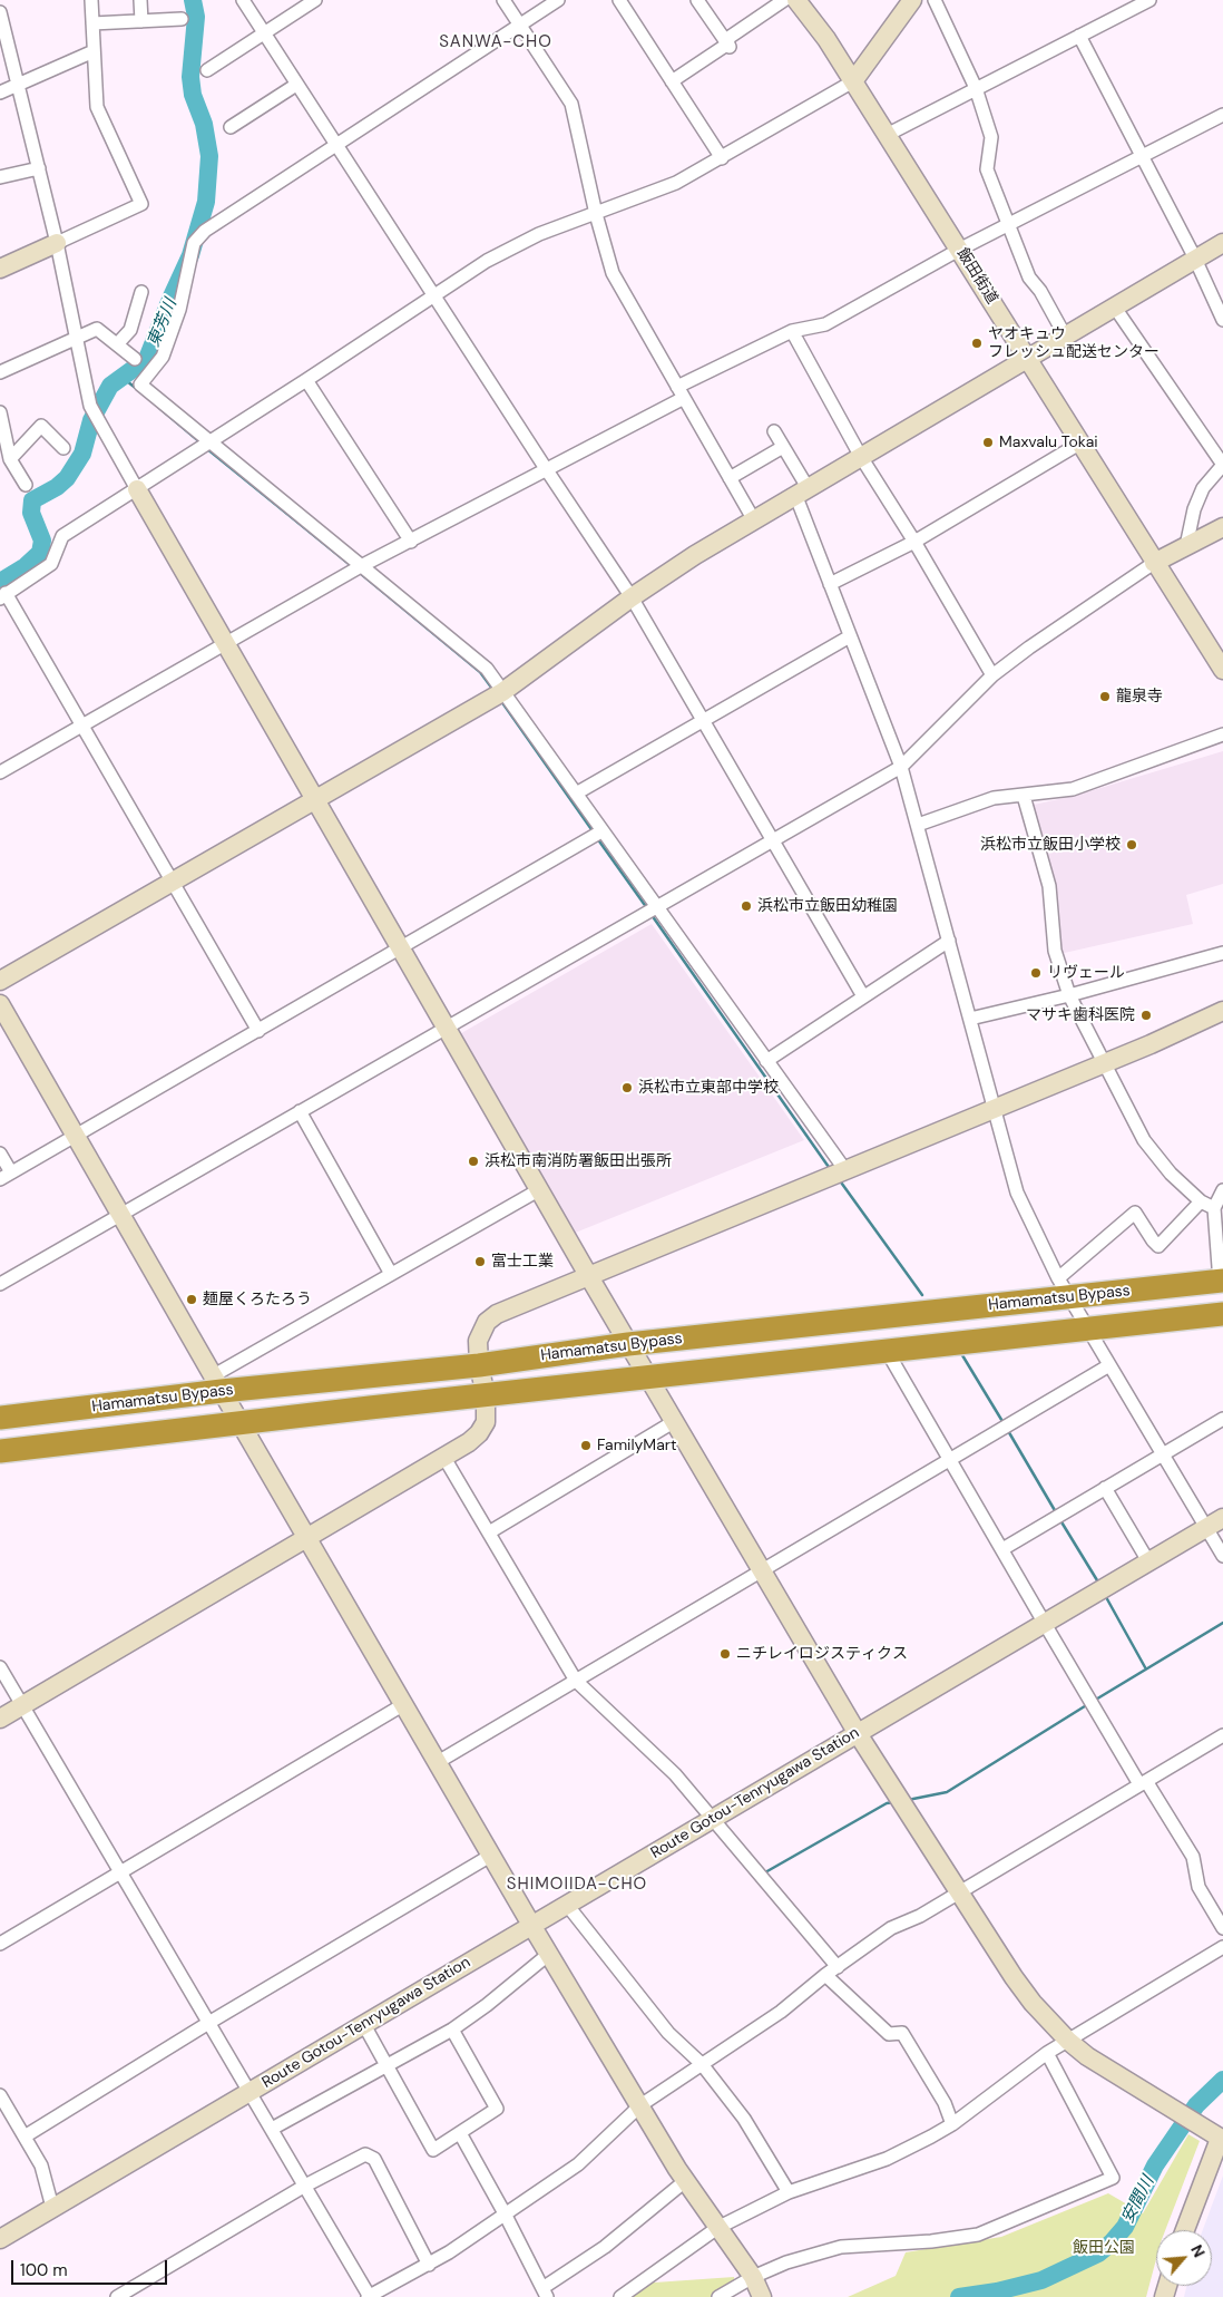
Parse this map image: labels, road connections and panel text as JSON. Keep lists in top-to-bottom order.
{
  "streets": {
    "highway": ["Hamamatsu Bypass"],
    "street": ["飯田街道", "Route Gotou-Tenryugawa Station"]
  },
  "districts": ["SANWA-CHO", "SHIMOIIDA-CHO"],
  "water": ["東芳川", "安間川"],
  "parks": ["飯田公園"],
  "places": [
    "ヤオキュウ フレッシュ配送センター",
    "Maxvalu Tokai",
    "龍泉寺",
    "浜松市立飯田小学校",
    "浜松市立飯田幼稚園",
    "リヴェール",
    "マサキ歯科医院",
    "浜松市立東部中学校",
    "浜松市南消防署飯田出張所",
    "富士工業",
    "麺屋くろたろう",
    "FamilyMart",
    "ニチレイロジスティクス"
  ],
  "scale_bar": "100 m",
  "north": "top right"
}
